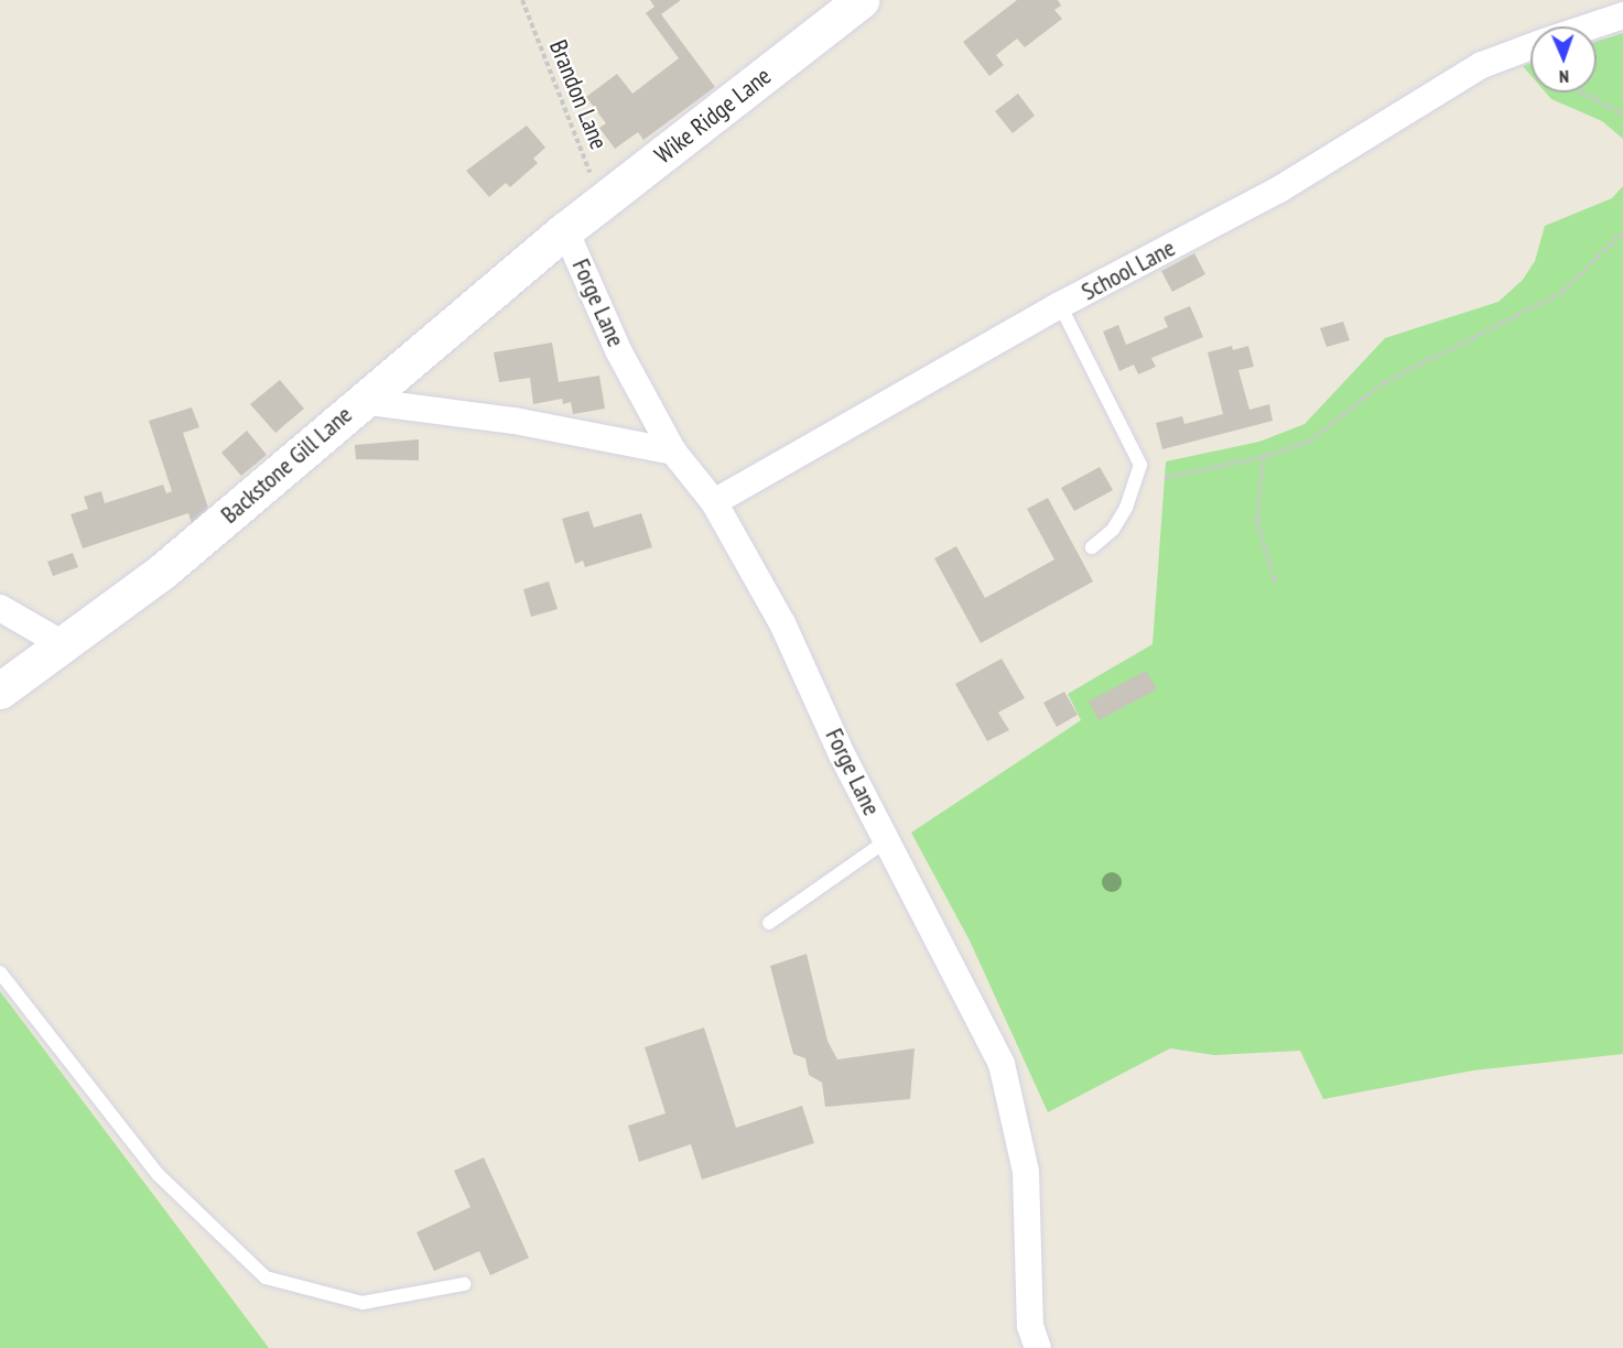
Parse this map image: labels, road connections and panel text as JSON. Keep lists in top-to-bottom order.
{
  "streets": {
    "street": [
      "Wike Ridge Lane",
      "School Lane",
      "Forge Lane",
      "Backstone Gill Lane"
    ],
    "path": ["Brandon Lane"]
  },
  "crossings": [
    ["Brandon Lane", "Wike Ridge Lane"],
    ["Wike Ridge Lane", "Forge Lane"],
    ["Wike Ridge Lane", "Backstone Gill Lane"],
    ["School Lane", "Forge Lane"],
    ["Forge Lane", "Backstone Gill Lane"]
  ],
  "north": "bottom"
}
